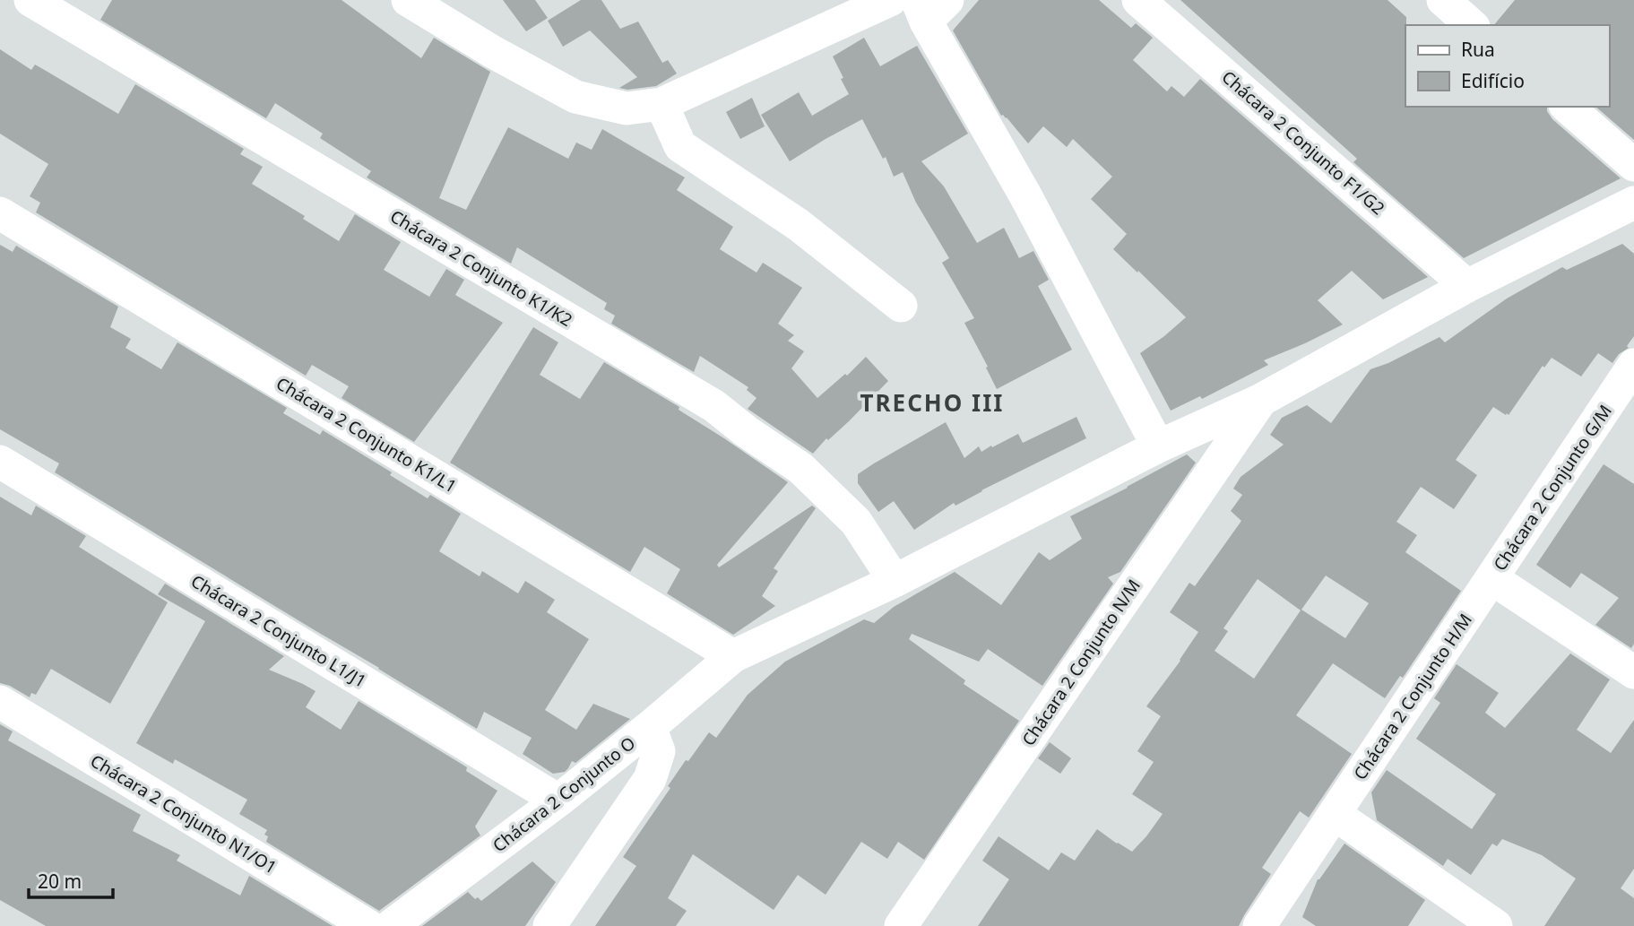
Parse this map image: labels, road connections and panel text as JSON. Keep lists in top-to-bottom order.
{
  "streets": {
    "street": [
      "Chácara 2 Conjunto F1/G2",
      "Chácara 2 Conjunto K1/K2",
      "Chácara 2 Conjunto K1/L1",
      "Chácara 2 Conjunto G/M",
      "Chácara 2 Conjunto L1/J1",
      "Chácara 2 Conjunto N/M",
      "Chácara 2 Conjunto H/M",
      "Chácara 2 Conjunto O",
      "Chácara 2 Conjunto N1/O1"
    ]
  },
  "crossings": [
    ["Chácara 2 Conjunto F1/G2", "Chácara 2 Conjunto O"],
    ["Chácara 2 Conjunto K1/K2", "Chácara 2 Conjunto O"],
    ["Chácara 2 Conjunto K1/L1", "Chácara 2 Conjunto O"],
    ["Chácara 2 Conjunto G/M", "Chácara 2 Conjunto H/M"],
    ["Chácara 2 Conjunto L1/J1", "Chácara 2 Conjunto O"],
    ["Chácara 2 Conjunto N/M", "Chácara 2 Conjunto O"]
  ],
  "districts": ["TRECHO III"],
  "legend": ["Rua", "Edifício"],
  "scale_bar": "20 m"
}
